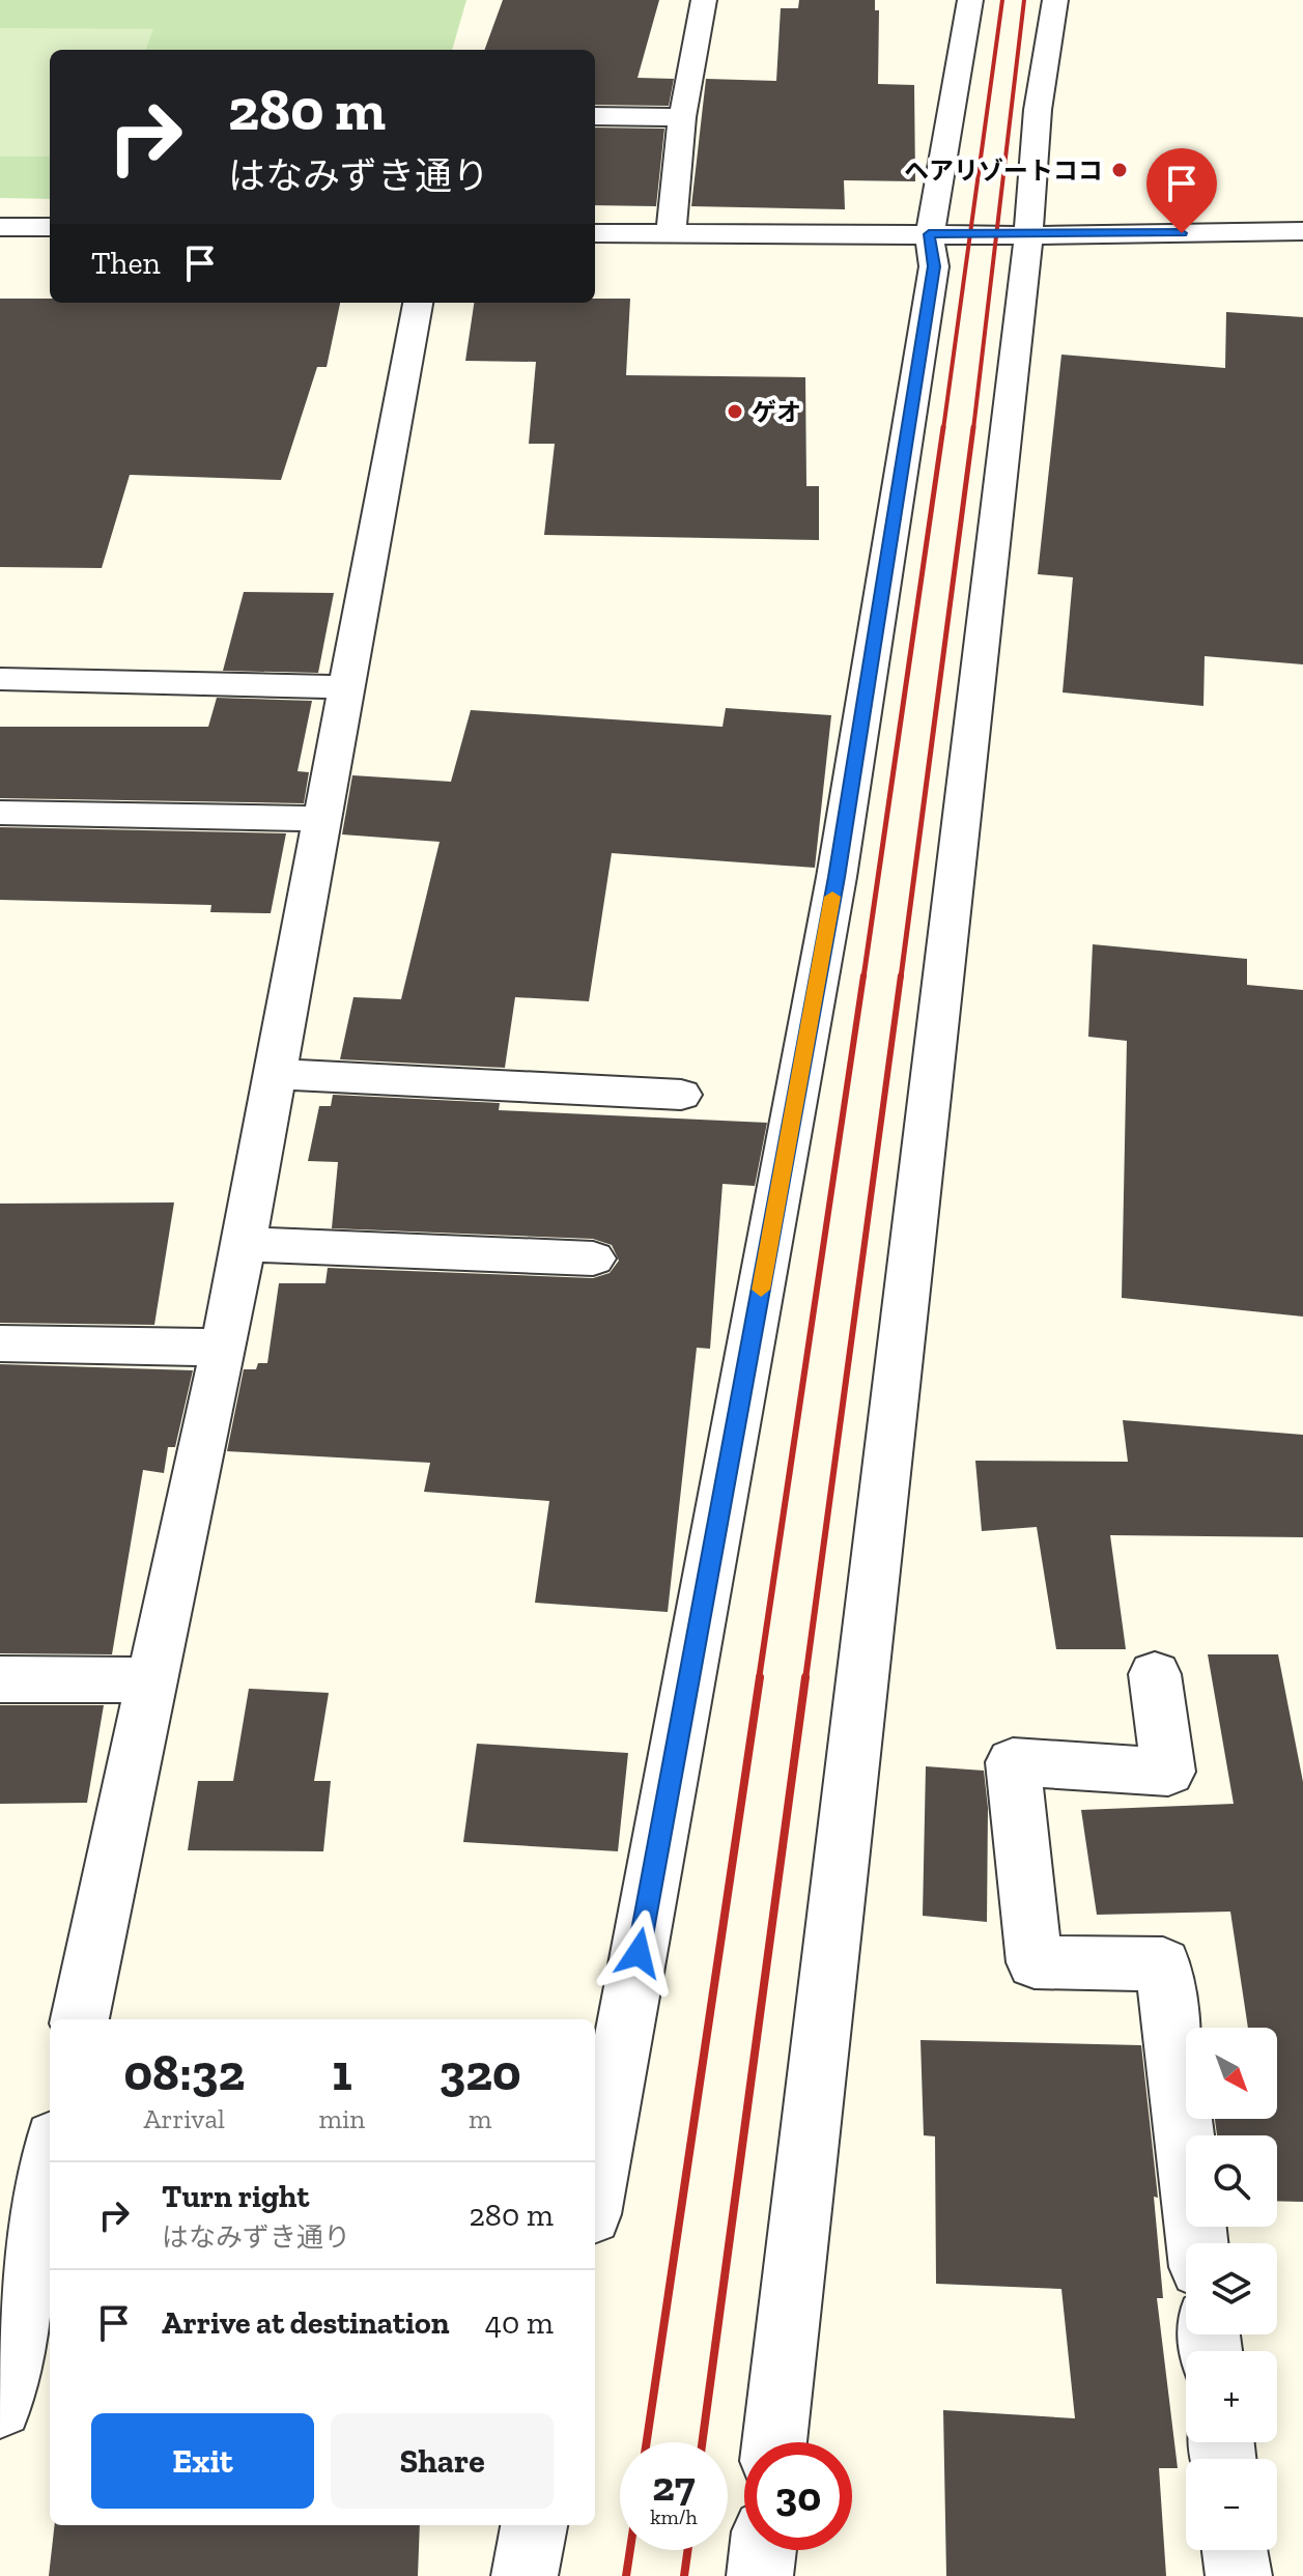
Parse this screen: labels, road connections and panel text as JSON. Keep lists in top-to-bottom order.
{
  "places": ["ヘアリゾートココ", "ゲオ"],
  "north": "bottom right",
  "page": {
    "turn": ["280 m", "はなみずき通り"],
    "then": "Then",
    "eta": [
      "08:32",
      "Arrival",
      "1",
      "min",
      "320",
      "m"
    ],
    "map_buttons": ["+", "−"],
    "list": [
      {
        "name": "Turn right",
        "note": "はなみずき通り",
        "value": "280 m"
      },
      {
        "name": "Arrive at destination",
        "value": "40 m"
      }
    ],
    "buttons": ["Exit", "Share"],
    "speed": "27 km/h",
    "limit": "30"
  }
}
